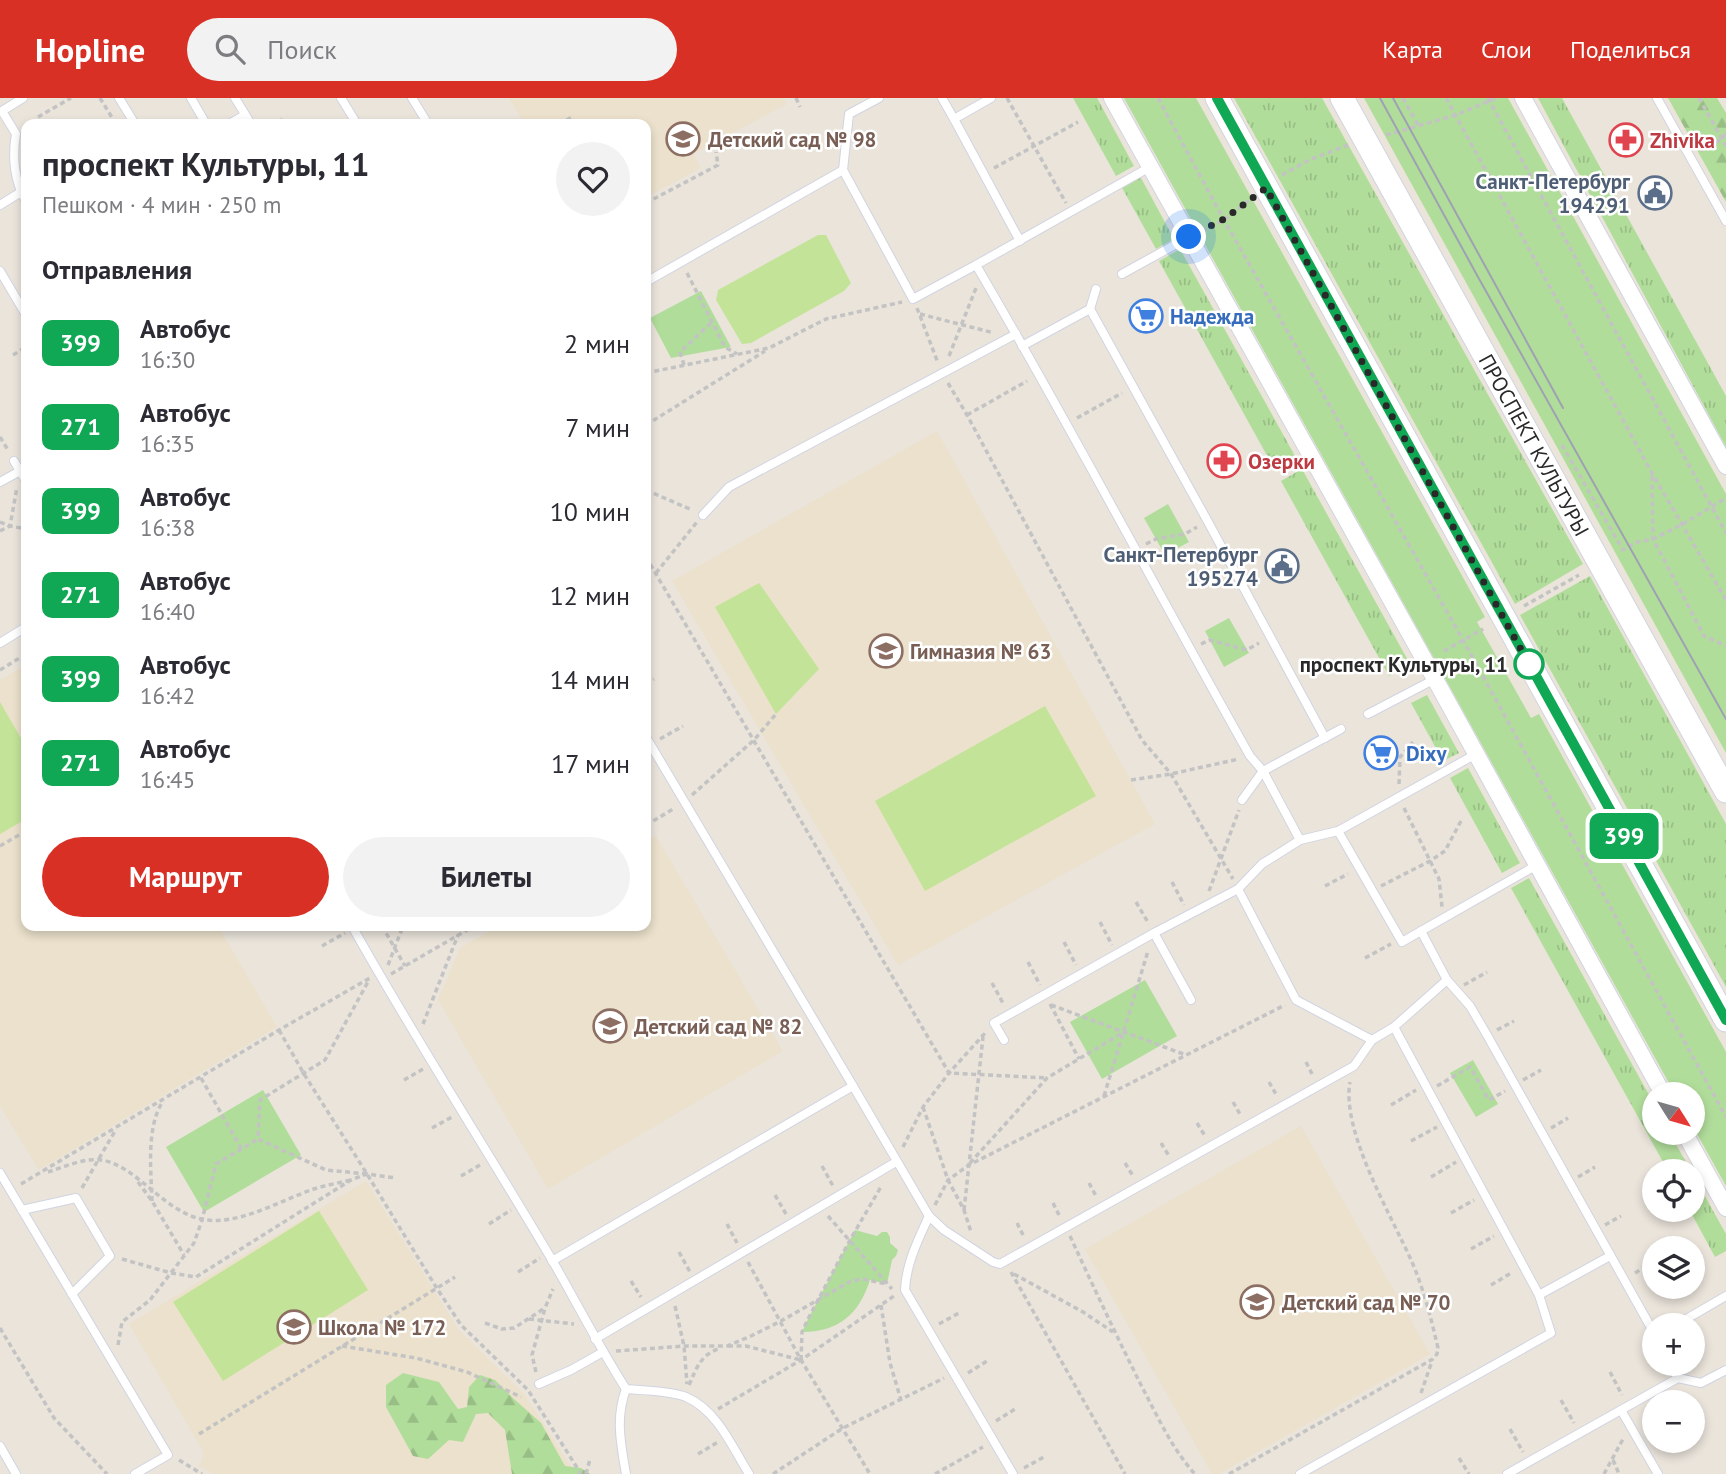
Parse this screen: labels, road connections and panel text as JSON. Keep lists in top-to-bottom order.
{
  "streets": {
    "main road": ["ПРОСПЕКТ КУЛЬТУРЫ"]
  },
  "places": {
    "school or university": [
      "Детский сад № 98",
      "Гимназия № 63",
      "Детский сад № 82",
      "Детский сад № 70",
      "Школа № 172"
    ],
    "pharmacy": ["Zhivika", "Озерки"],
    "public building": ["Санкт-Петербург 194291", "Санкт-Петербург 195274"],
    "supermarket": ["Надежда", "Dixy"],
    "other": ["проспект Культуры, 11"]
  },
  "lines": ["bus line 399"],
  "north": "bottom right",
  "page": {
    "header": "Hopline",
    "search": "Поиск",
    "nav": ["Карта", "Слои", "Поделиться"],
    "on_map": "399",
    "heading": [
      ["проспект Культуры, 11", "Пешком · 4 мин · 250 m"],
      "Отправления"
    ],
    "list": [
      {
        "mark": "399",
        "name": "Автобус",
        "note": "16:30",
        "value": "2 мин"
      },
      {
        "mark": "271",
        "name": "Автобус",
        "note": "16:35",
        "value": "7 мин"
      },
      {
        "mark": "399",
        "name": "Автобус",
        "note": "16:38",
        "value": "10 мин"
      },
      {
        "mark": "271",
        "name": "Автобус",
        "note": "16:40",
        "value": "12 мин"
      },
      {
        "mark": "399",
        "name": "Автобус",
        "note": "16:42",
        "value": "14 мин"
      },
      {
        "mark": "271",
        "name": "Автобус",
        "note": "16:45",
        "value": "17 мин"
      }
    ],
    "buttons": ["Маршрут", "Билеты"],
    "map_buttons": ["+", "−"]
  }
}
